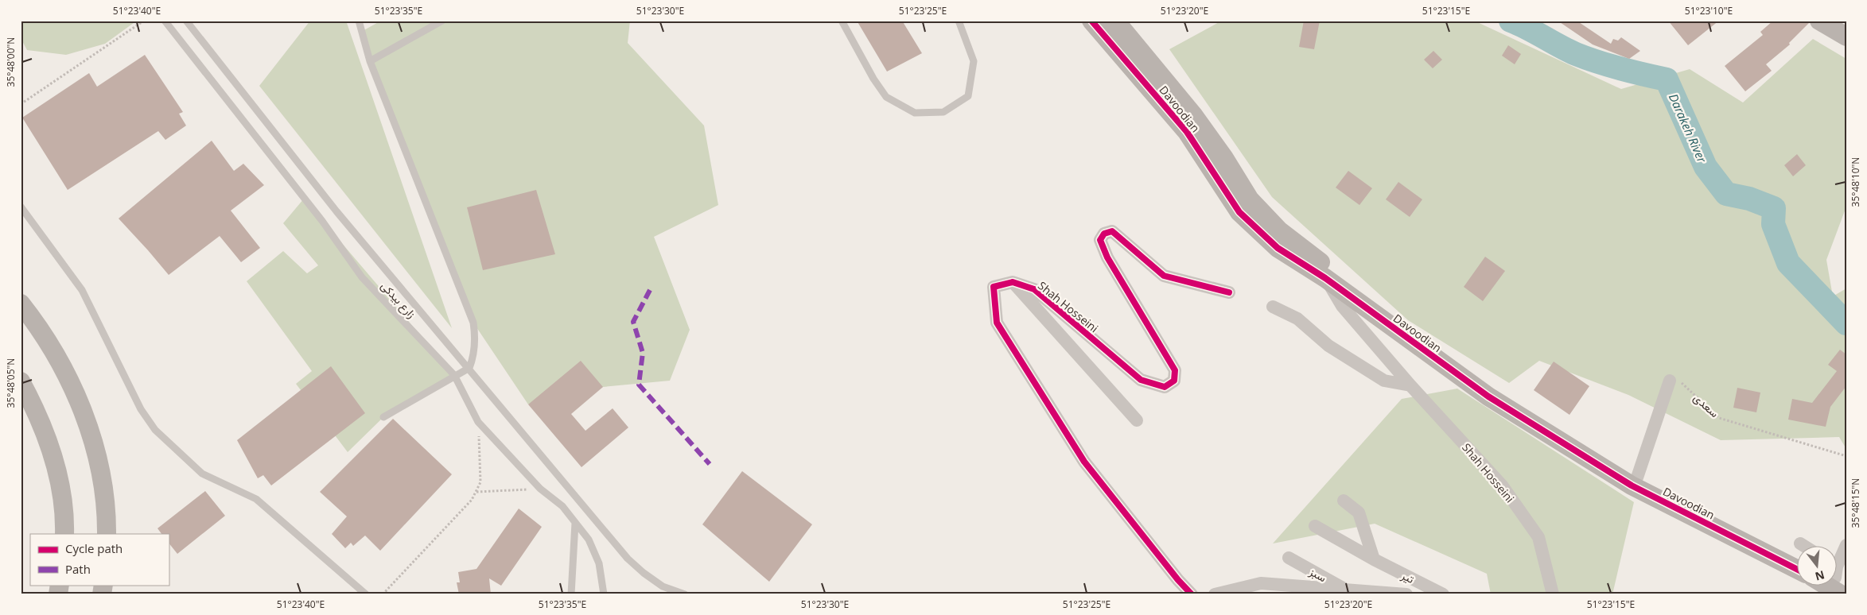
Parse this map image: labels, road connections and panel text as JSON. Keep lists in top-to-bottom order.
{
  "streets": {
    "street": [
      "Davoodian",
      "Shah Hosseini",
      "سبز",
      "تیر"
    ],
    "lane": ["زارع بیدکی"],
    "path": ["سعدی"]
  },
  "crossings": [
    ["Davoodian", "Shah Hosseini"]
  ],
  "water": ["Darakeh River"],
  "legend": ["Cycle path", "Path"],
  "north": "bottom",
  "coordinates": [
    "51°23'40\"E",
    "51°23'35\"E",
    "51°23'30\"E",
    "51°23'25\"E",
    "51°23'20\"E",
    "51°23'15\"E",
    "51°23'10\"E",
    "35°48'00\"N",
    "35°48'10\"N",
    "35°48'05\"N",
    "35°48'15\"N"
  ]
}
